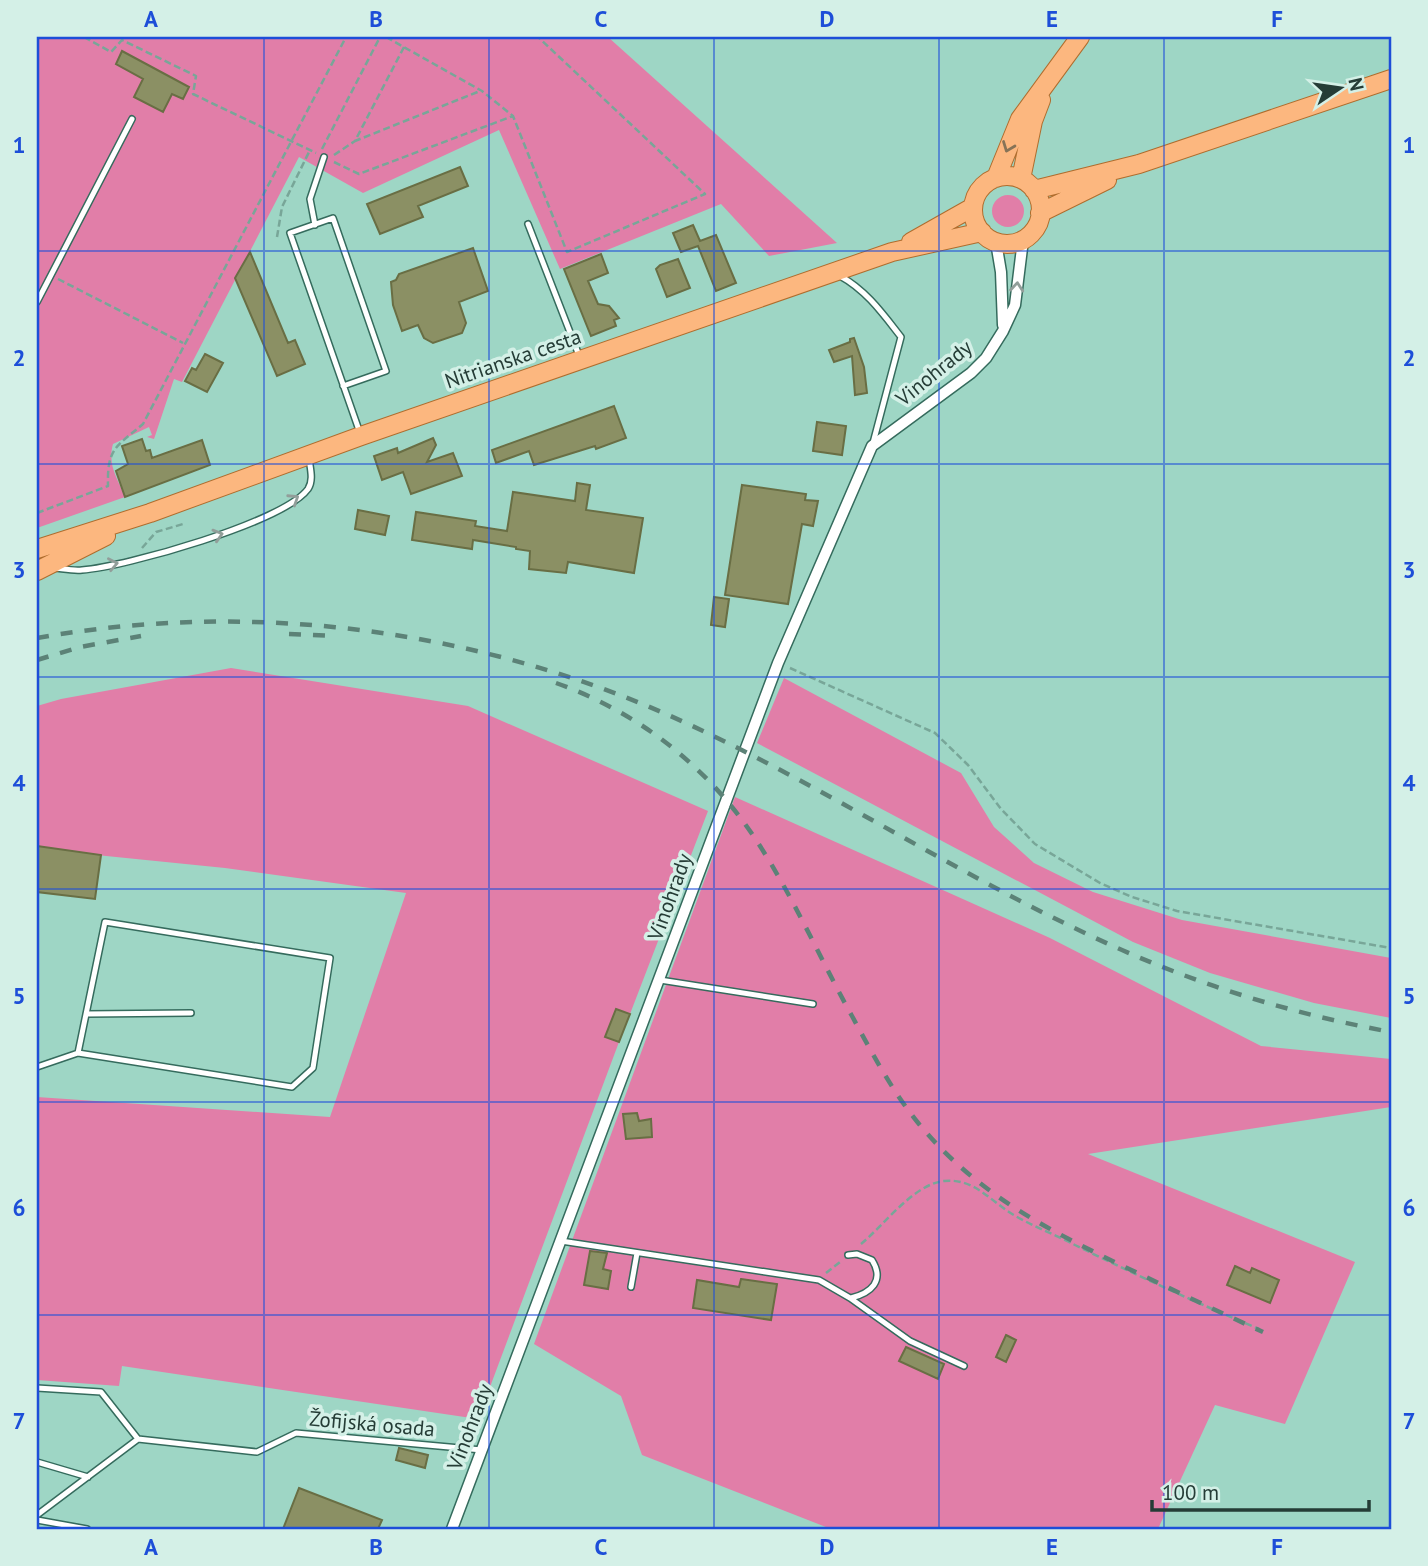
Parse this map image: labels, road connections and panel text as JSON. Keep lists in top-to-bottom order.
{
  "streets": {
    "main road": ["Nitrianska cesta"],
    "street": ["Vinohrady"],
    "lane": ["Žofijská osada"]
  },
  "crossings": [
    ["Nitrianska cesta", "Vinohrady"],
    ["Vinohrady", "Žofijská osada"]
  ],
  "scale_bar": "100 m",
  "north": "right",
  "grid": {
    "columns": [
      "A",
      "B",
      "C",
      "D",
      "E",
      "F"
    ],
    "rows": [
      "1",
      "2",
      "3",
      "4",
      "5",
      "6",
      "7"
    ]
  }
}
